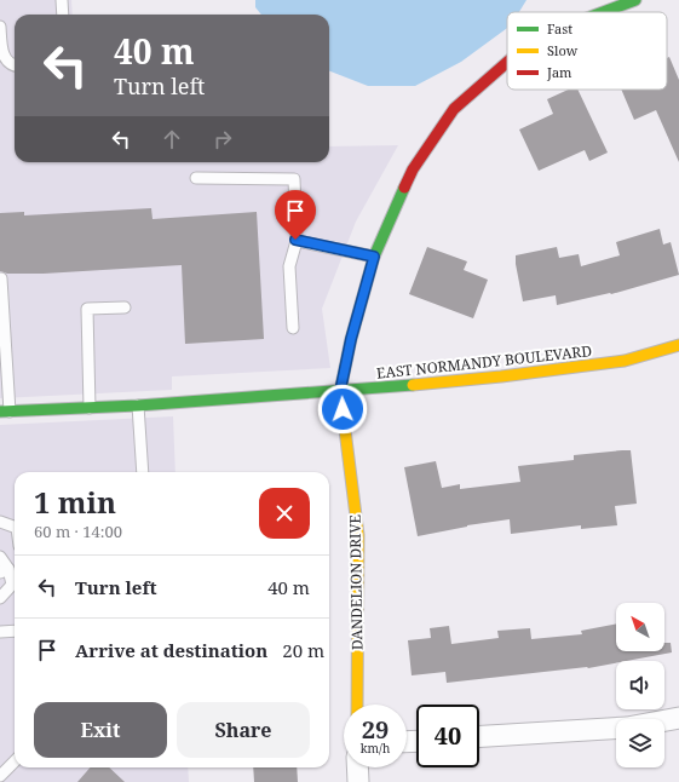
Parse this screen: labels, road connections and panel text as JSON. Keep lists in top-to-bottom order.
{
  "streets": {
    "street": ["EAST NORMANDY BOULEVARD", "DANDELION DRIVE"]
  },
  "crossings": [
    ["EAST NORMANDY BOULEVARD", "DANDELION DRIVE"]
  ],
  "legend": ["Fast", "Slow", "Jam"],
  "north": "top left",
  "page": {
    "turn": ["40 m", "Turn left"],
    "heading": ["1 min", "60 m · 14:00"],
    "list": [
      {
        "name": "Turn left",
        "value": "40 m"
      },
      {
        "name": "Arrive at destination",
        "value": "20 m"
      }
    ],
    "buttons": ["Exit", "Share"],
    "speed": "29 km/h",
    "limit": "40"
  }
}
